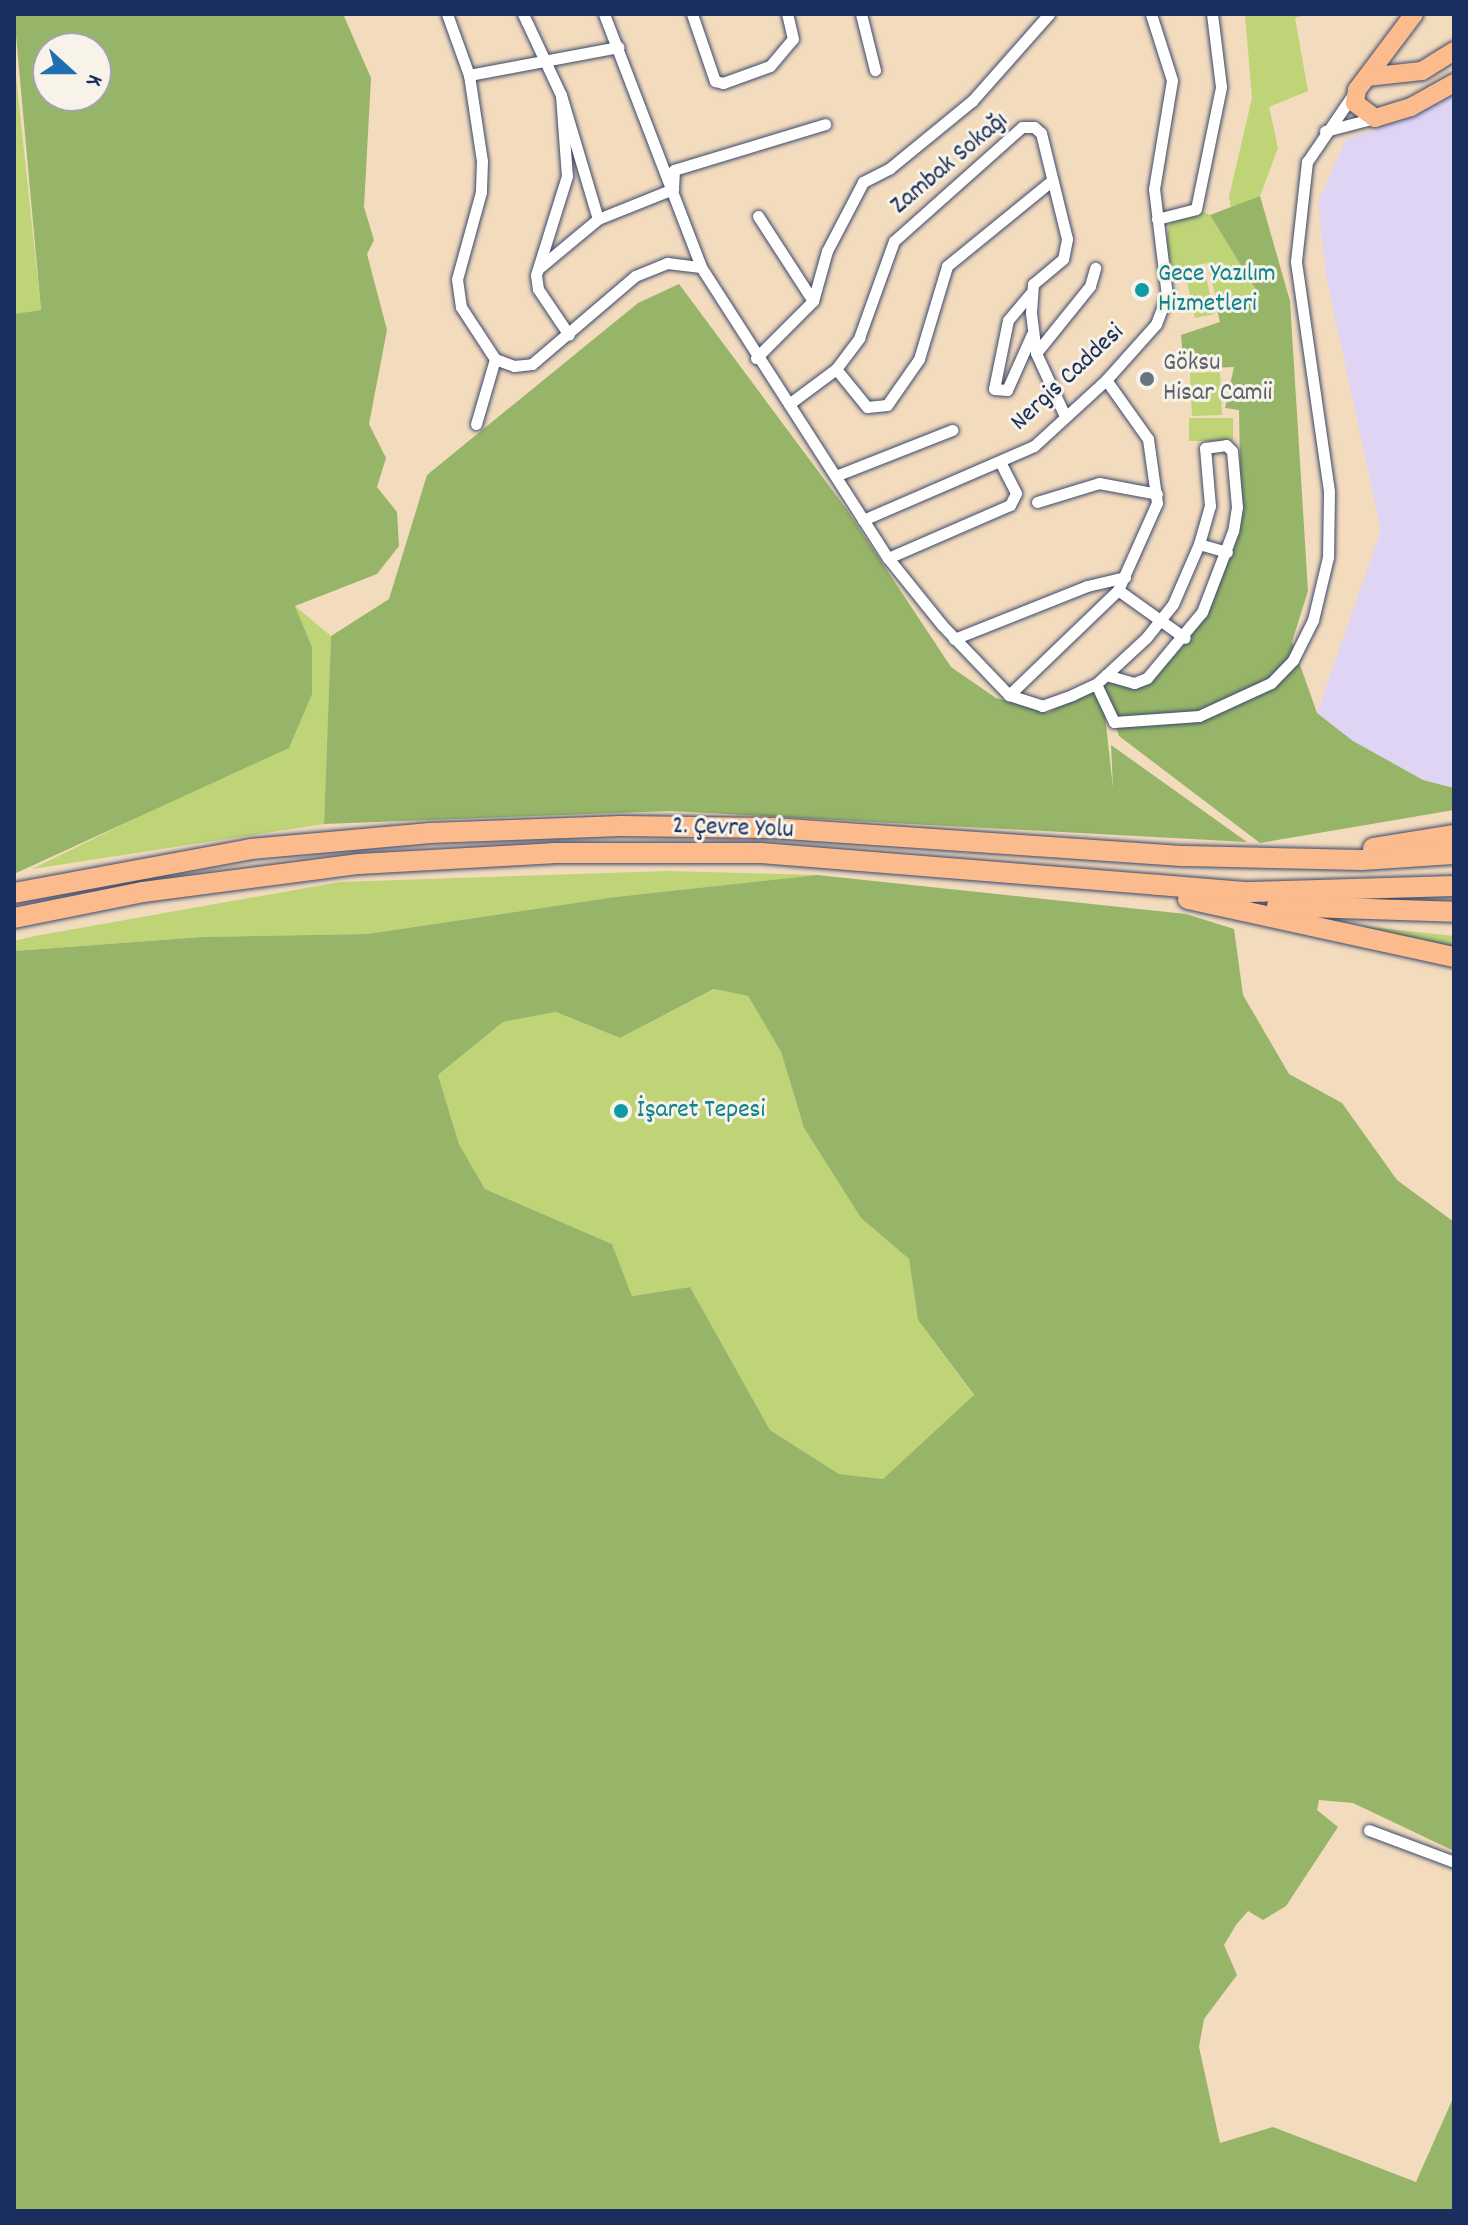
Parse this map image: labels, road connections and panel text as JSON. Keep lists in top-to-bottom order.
{
  "streets": {
    "highway": ["2. Çevre Yolu"],
    "street": ["Zambak Sokağı", "Nergis Caddesi"]
  },
  "places": ["Gece Yazılım Hizmetleri", "Göksu Hisar Camii", "İşaret Tepesi"],
  "north": "right"
}
